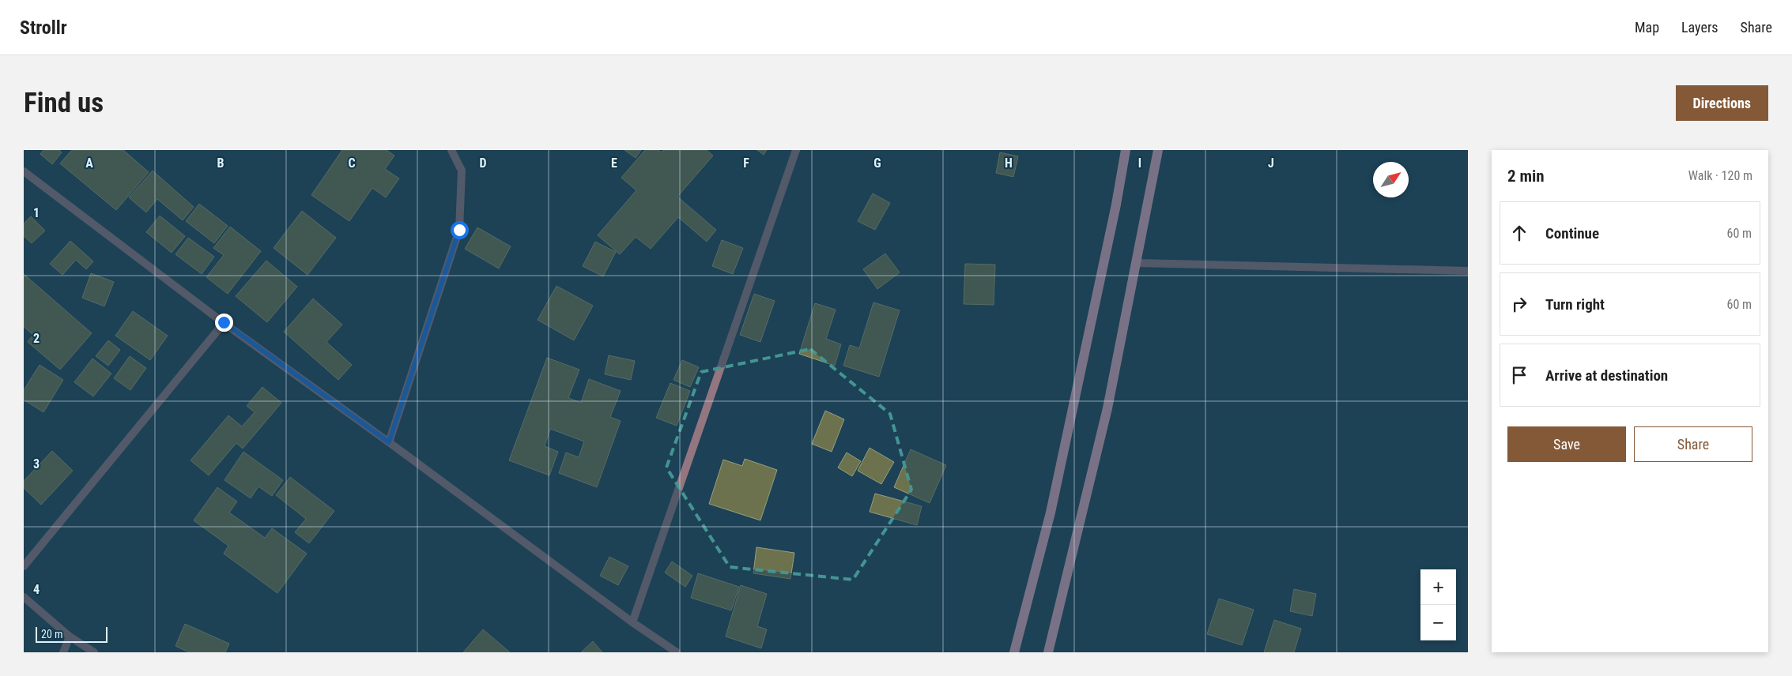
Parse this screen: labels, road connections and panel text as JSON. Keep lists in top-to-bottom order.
{
  "scale_bar": "20 m",
  "north": "top right",
  "page": {
    "header": "Strollr",
    "nav": ["Map", "Layers", "Share"],
    "buttons": [
      "Directions",
      ["Save", "Share"]
    ],
    "title": "Find us",
    "heading": ["2 min", "Walk · 120 m"],
    "list": [
      ["Continue", "60 m"],
      ["Turn right", "60 m"],
      "Arrive at destination"
    ],
    "map_buttons": ["+", "−"],
    "scale": "20 m"
  },
  "grid": {
    "columns": [
      "A",
      "B",
      "C",
      "D",
      "E",
      "F",
      "G",
      "H",
      "I",
      "J"
    ],
    "rows": [
      "1",
      "2",
      "3",
      "4"
    ]
  }
}
